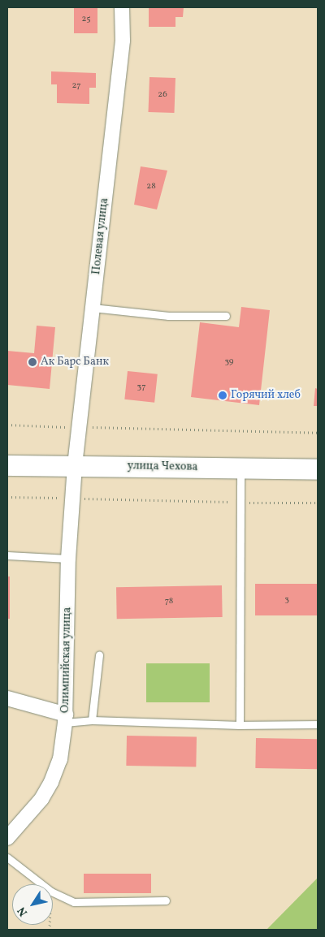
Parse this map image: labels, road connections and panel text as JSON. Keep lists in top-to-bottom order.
{
  "streets": {
    "street": ["Полевая улица", "улица Чехова", "Олимпийская улица"]
  },
  "crossings": [
    ["Полевая улица", "улица Чехова"],
    ["Полевая улица", "Олимпийская улица"],
    ["улица Чехова", "Олимпийская улица"]
  ],
  "places": ["Ак Барс Банк", "Горячий хлеб"],
  "house_numbers": [
    "25",
    "27",
    "26",
    "28",
    "39",
    "37",
    "3",
    "78"
  ],
  "north": "bottom left"
}
